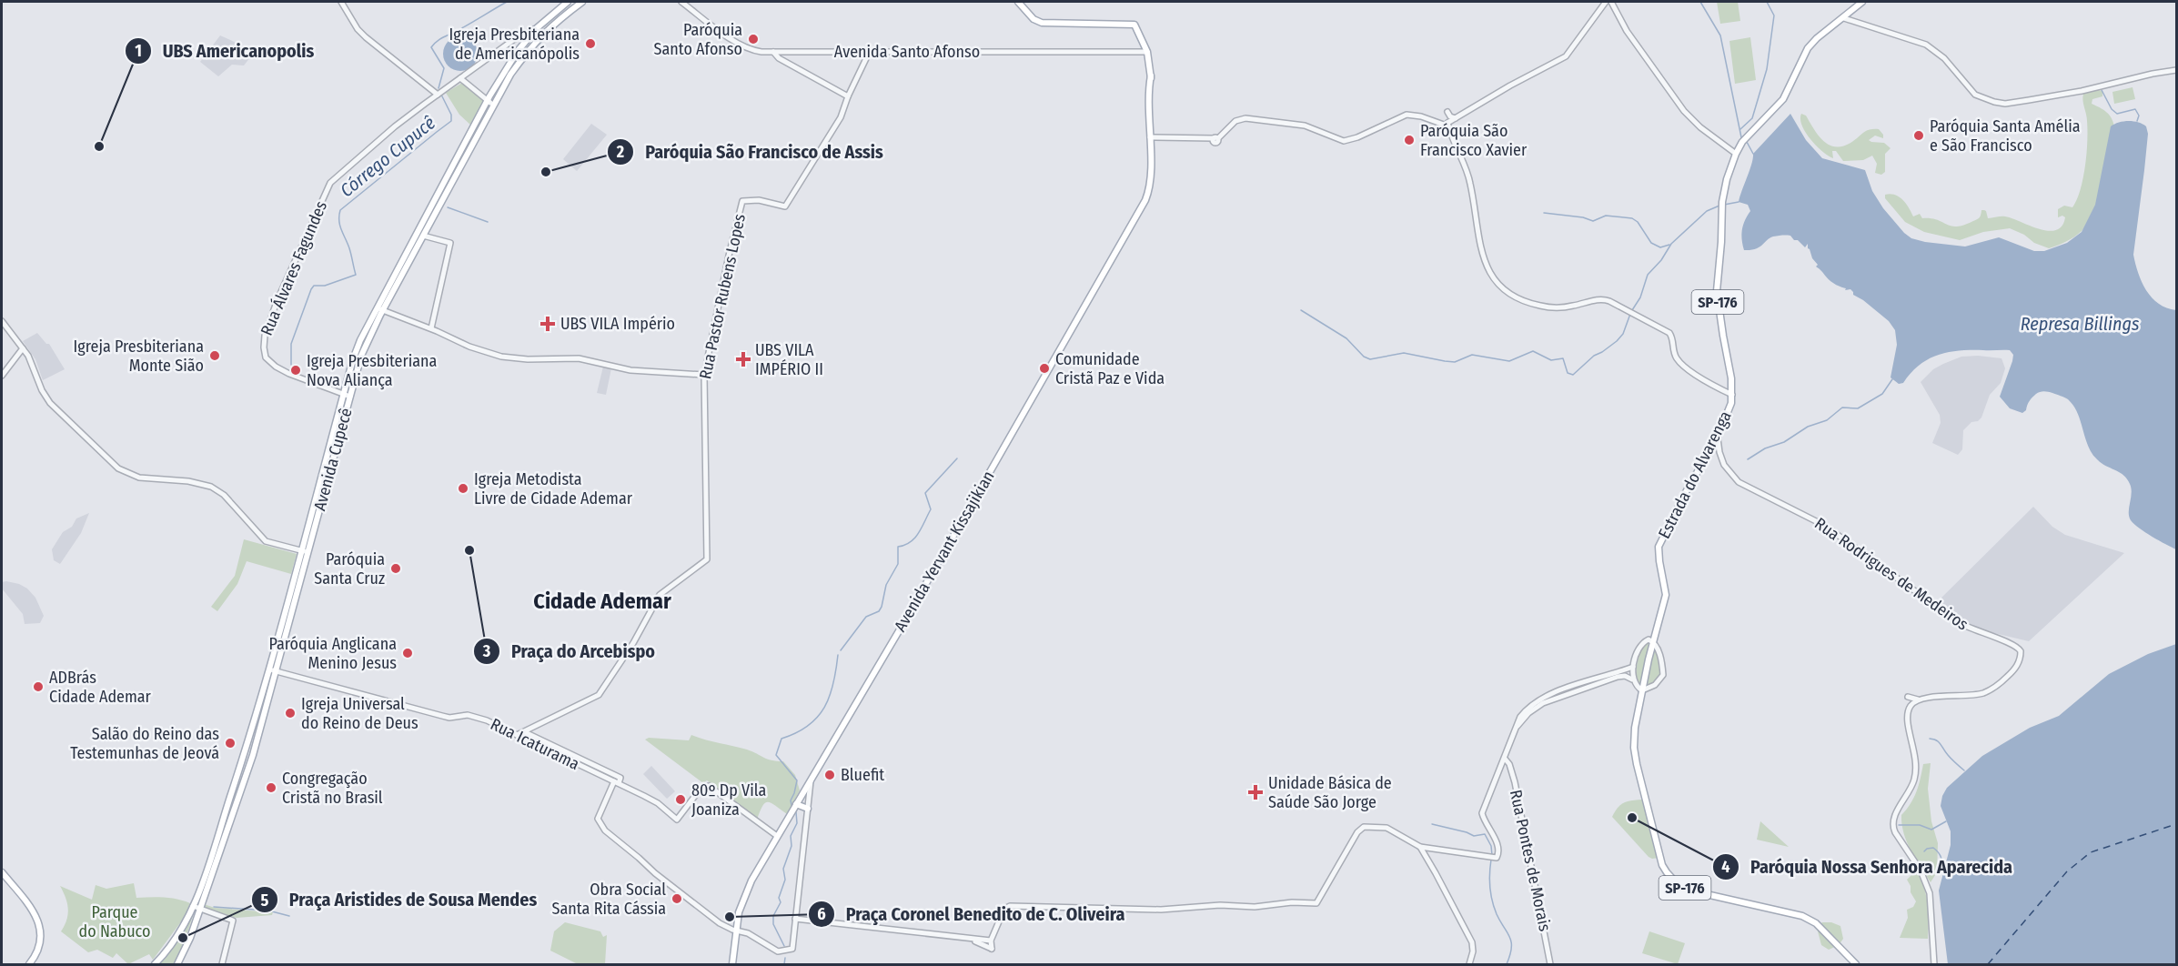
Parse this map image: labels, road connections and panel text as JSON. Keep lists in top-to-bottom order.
{
  "streets": {
    "main road": [
      "SP-176",
      "Avenida Cupecê",
      "Estrada do Alvarenga",
      "Avenida Yervant Kissajikian"
    ],
    "street": [
      "Avenida Santo Afonso",
      "Rua Álvares Fagundes",
      "Rua Pastor Rubens Lopes",
      "Rua Rodrigues de Medeiros",
      "Rua Icaturama",
      "Rua Pontes de Morais"
    ]
  },
  "crossings": [
    ["Avenida Santo Afonso", "Avenida Yervant Kissajikian"],
    ["Rua Álvares Fagundes", "Avenida Cupecê"],
    ["Rua Pastor Rubens Lopes", "Rua Icaturama"],
    ["Avenida Cupecê", "Rua Icaturama"],
    ["Estrada do Alvarenga", "Rua Rodrigues de Medeiros"]
  ],
  "districts": ["Cidade Ademar"],
  "water": ["Córrego Cupucê", "Represa Billings"],
  "parks": ["Parque do Nabuco"],
  "places": {
    "other": [
      "Paróquia Santo Afonso",
      "Igreja Presbiteriana de Americanópolis",
      "Paróquia Santa Amélia e São Francisco",
      "Paróquia São Francisco Xavier",
      "UBS Americanopolis",
      "Paróquia São Francisco de Assis",
      "Igreja Presbiteriana Monte Sião",
      "Comunidade Cristã Paz e Vida",
      "Igreja Presbiteriana Nova Aliança",
      "Igreja Metodista Livre de Cidade Ademar",
      "Praça do Arcebispo",
      "Paróquia Santa Cruz",
      "Paróquia Anglicana Menino Jesus",
      "ADBrás Cidade Ademar",
      "Igreja Universal do Reino de Deus",
      "Salão do Reino das Testemunhas de Jeová",
      "Bluefit",
      "Congregação Cristã no Brasil",
      "80º Dp Vila Joaniza",
      "Paróquia Nossa Senhora Aparecida",
      "Obra Social Santa Rita Cássia",
      "Praça Coronel Benedito de C. Oliveira",
      "Praça Aristides de Sousa Mendes"
    ],
    "health": ["UBS VILA Império", "UBS VILA IMPÉRIO II", "Unidade Básica de Saúde São Jorge"]
  }
}
